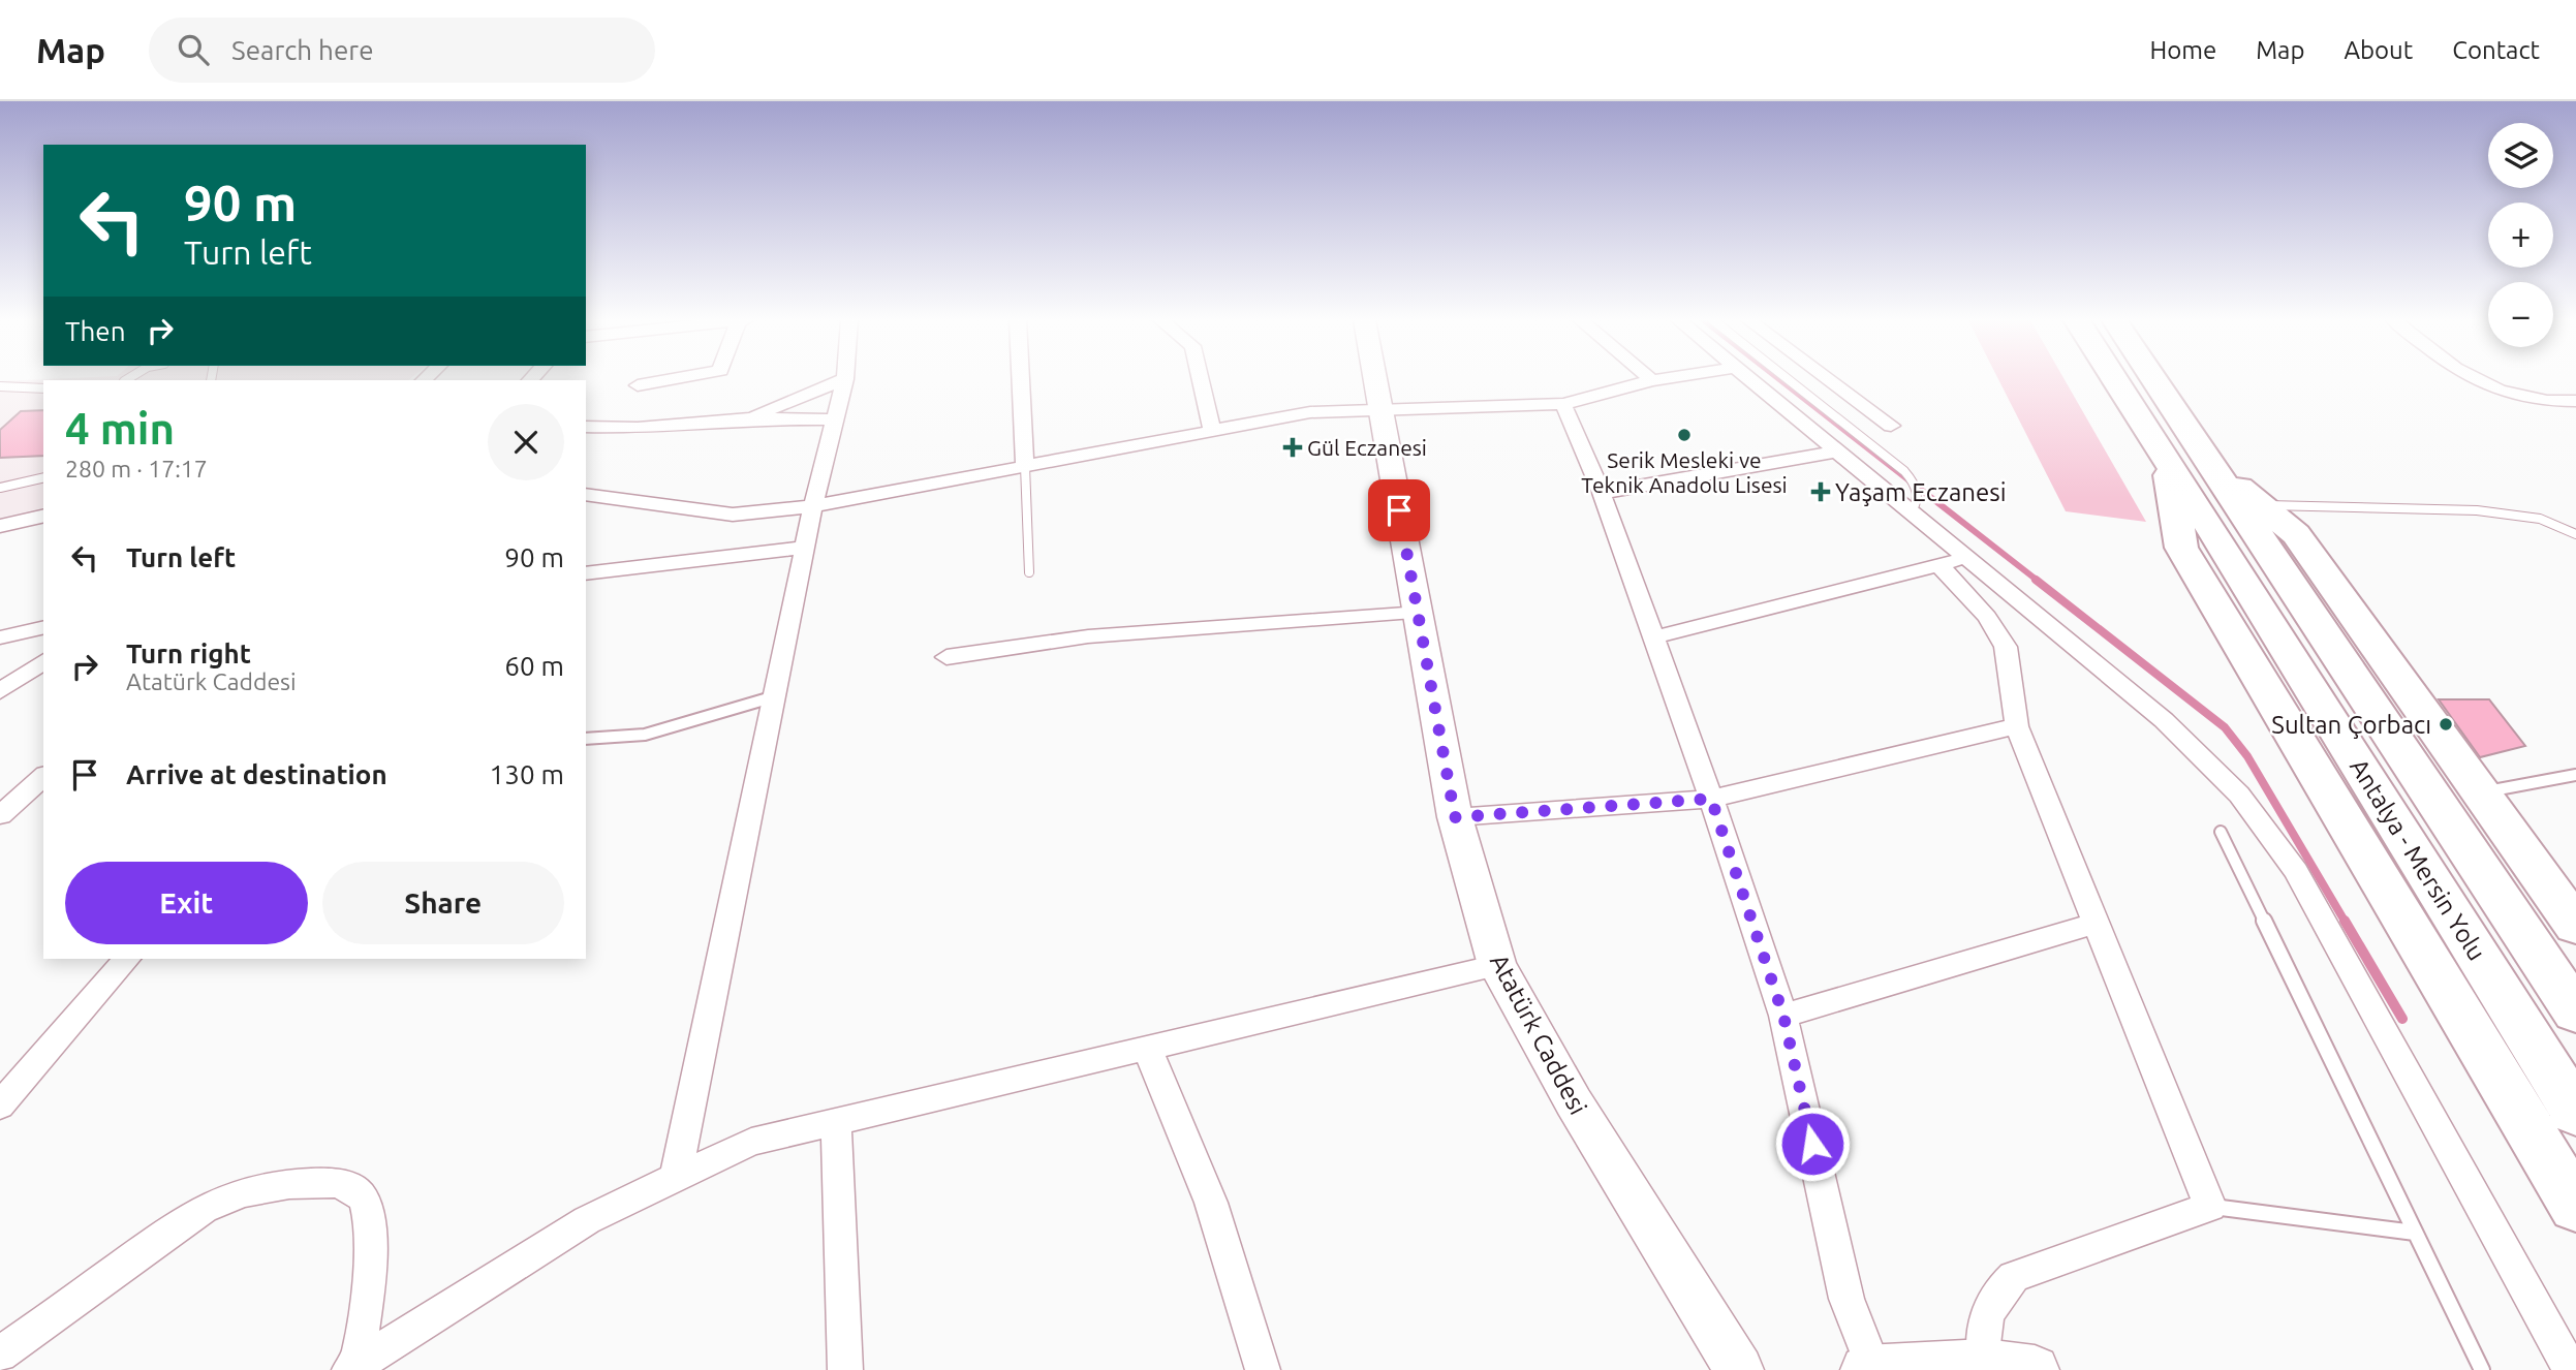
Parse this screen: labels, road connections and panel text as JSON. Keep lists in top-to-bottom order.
{
  "streets": {
    "highway": ["Antalya - Mersin Yolu"],
    "main road": ["Atatürk Caddesi"]
  },
  "places": {
    "other": ["Serik Mesleki ve Teknik Anadolu Lisesi", "Sultan Çorbacı"],
    "health": ["Gül Eczanesi", "Yaşam Eczanesi"]
  },
  "page": {
    "header": "Map",
    "search": "Search here",
    "nav": [
      "Home",
      "Map",
      "About",
      "Contact"
    ],
    "map_buttons": ["+", "−"],
    "turn": ["90 m", "Turn left"],
    "then": "Then",
    "heading": ["4 min", "280 m · 17:17"],
    "list": [
      {
        "name": "Turn left",
        "value": "90 m"
      },
      {
        "name": "Turn right",
        "note": "Atatürk Caddesi",
        "value": "60 m"
      },
      {
        "name": "Arrive at destination",
        "value": "130 m"
      }
    ],
    "buttons": ["Exit", "Share"]
  }
}
